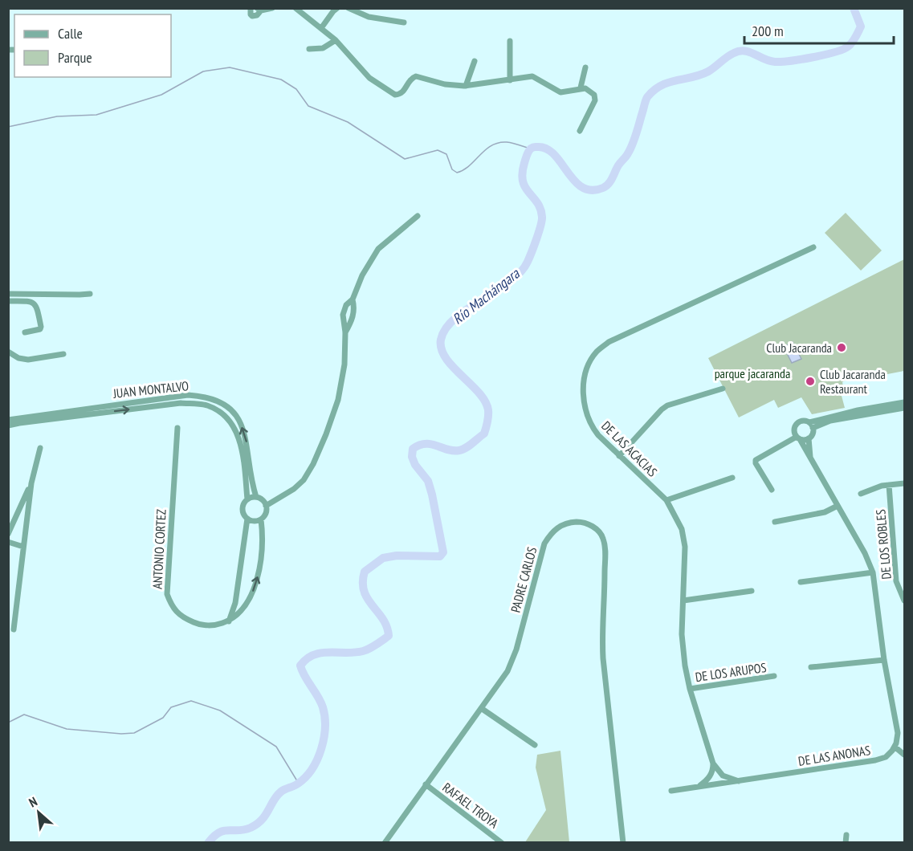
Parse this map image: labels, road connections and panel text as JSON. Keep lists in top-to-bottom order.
{
  "streets": {
    "street": [
      "JUAN MONTALVO",
      "DE LAS ACACIAS",
      "DE LOS ROBLES",
      "ANTONIO CORTEZ",
      "PADRE CARLOS",
      "DE LOS ARUPOS",
      "DE LAS ANONAS",
      "RAFAEL TROYA"
    ]
  },
  "crossings": [
    ["DE LAS ACACIAS", "DE LOS ARUPOS"],
    ["PADRE CARLOS", "RAFAEL TROYA"]
  ],
  "water": ["Río Machángara"],
  "parks": ["parque jacaranda"],
  "places": ["Club Jacaranda", "Club Jacaranda Restaurant"],
  "legend": ["Calle", "Parque"],
  "scale_bar": "200 m",
  "north": "top left"
}
